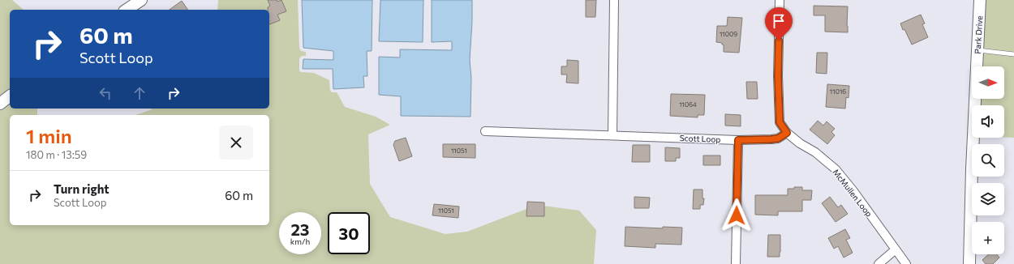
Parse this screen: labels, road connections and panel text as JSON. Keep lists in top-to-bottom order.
{
  "streets": {
    "street": ["Park Drive", "Scott Loop", "McMullen Loop"]
  },
  "crossings": [
    ["Scott Loop", "McMullen Loop"]
  ],
  "house_numbers": [
    "11009",
    "11016",
    "11064",
    "11051",
    "11051"
  ],
  "north": "right",
  "page": {
    "turn": ["60 m", "Scott Loop"],
    "map_buttons": "+",
    "heading": ["1 min", "180 m · 13:59"],
    "list": [
      {
        "name": "Turn right",
        "note": "Scott Loop",
        "value": "60 m"
      }
    ],
    "speed": "23 km/h",
    "limit": "30"
  }
}
